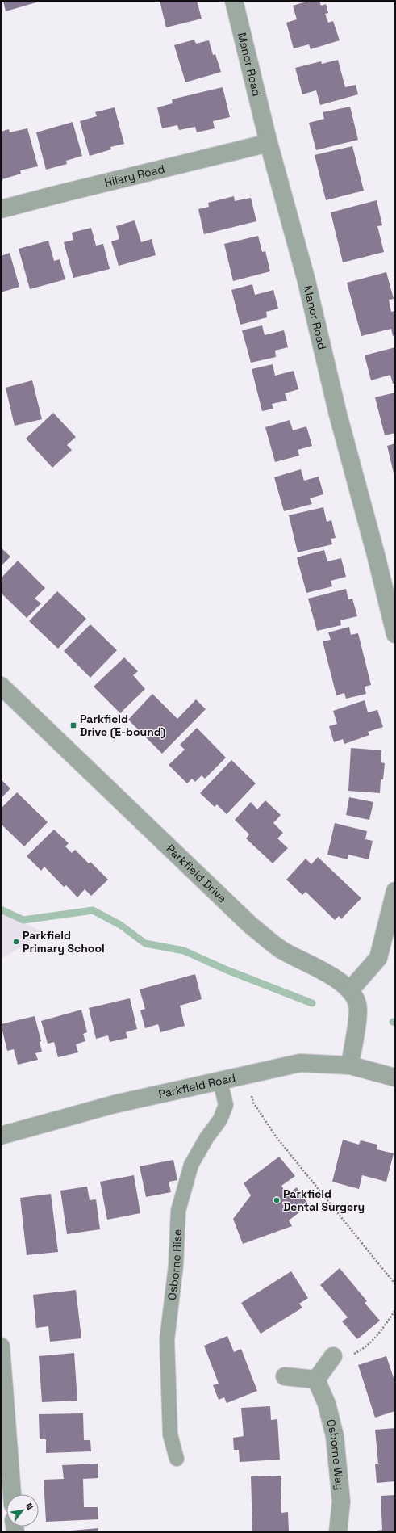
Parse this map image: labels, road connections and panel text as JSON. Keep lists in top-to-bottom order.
{
  "streets": {
    "street": [
      "Manor Road",
      "Hilary Road",
      "Parkfield Drive",
      "Parkfield Road",
      "Osborne Way"
    ],
    "lane": ["Osborne Rise"]
  },
  "crossings": [
    ["Manor Road", "Hilary Road"],
    ["Parkfield Drive", "Parkfield Road"],
    ["Parkfield Road", "Osborne Rise"]
  ],
  "places": {
    "transit": ["Parkfield Drive (E-bound)"],
    "other": ["Parkfield Primary School", "Parkfield Dental Surgery"]
  },
  "north": "top right"
}
